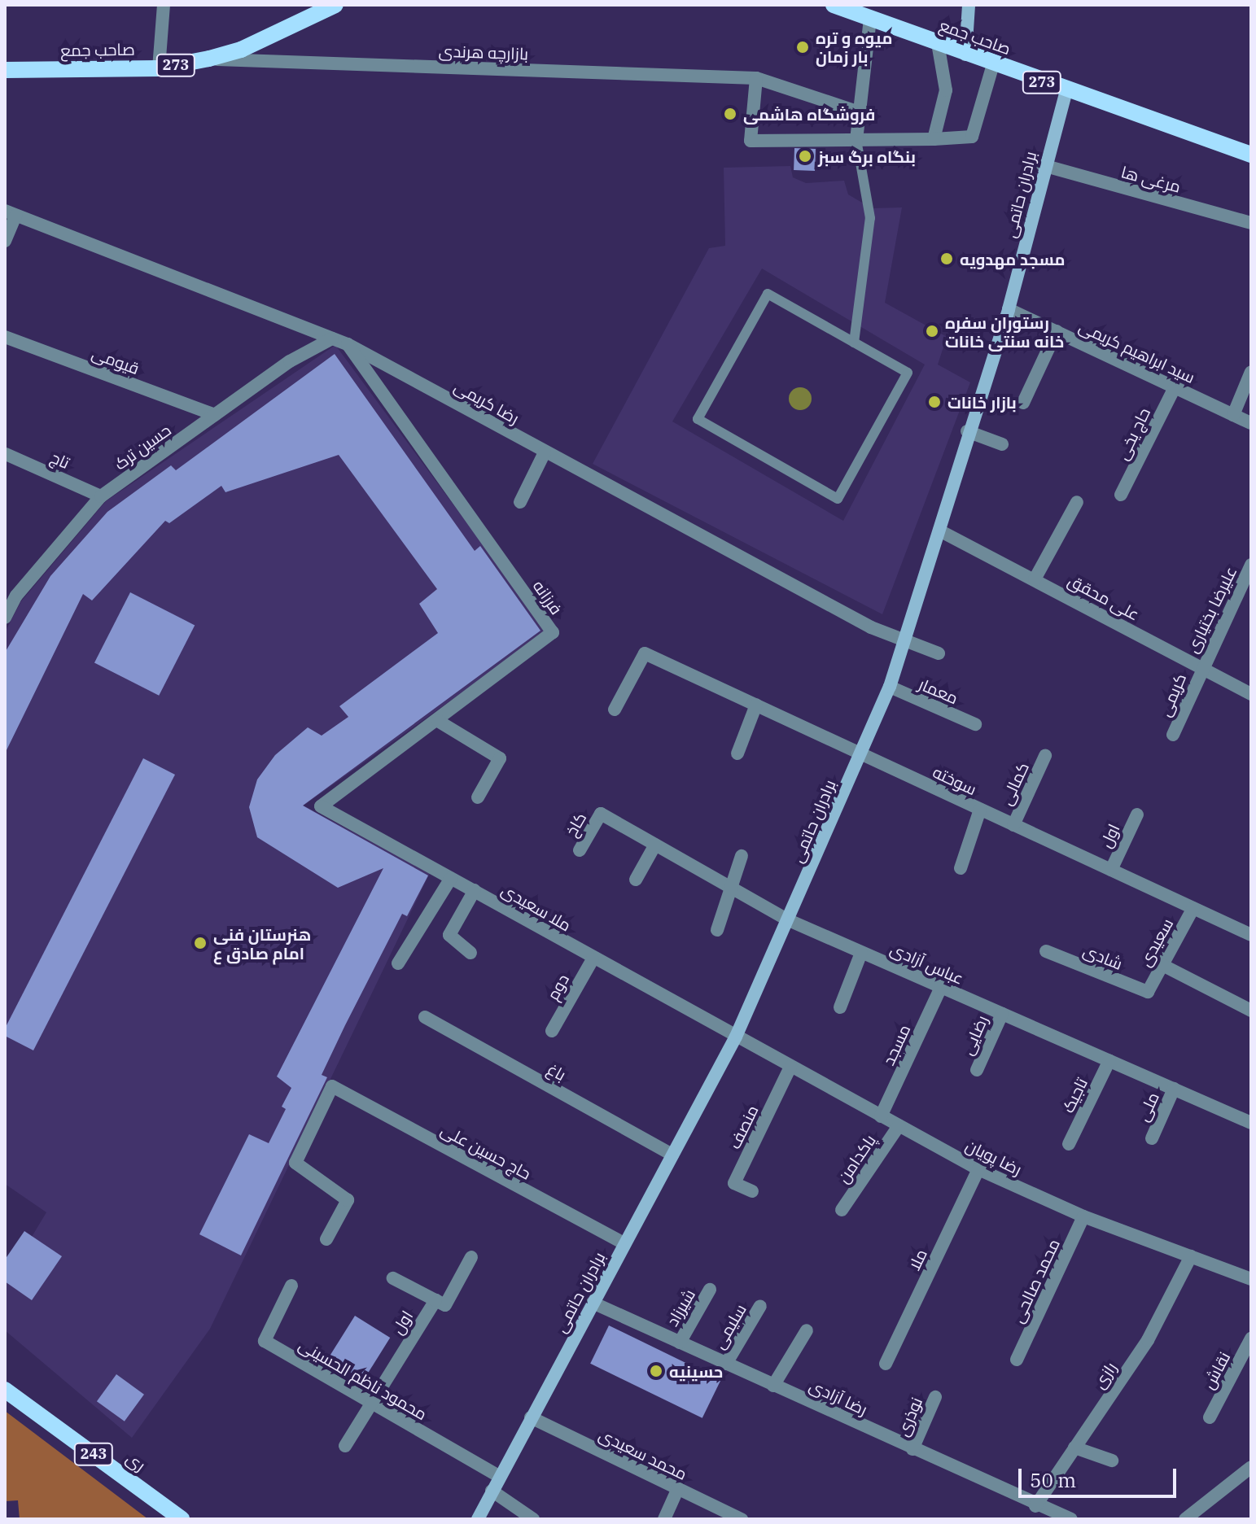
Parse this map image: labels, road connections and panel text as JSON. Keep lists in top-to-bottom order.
{
  "streets": {
    "main road": [
      "صاحب جمع",
      "273",
      "243",
      "ری"
    ],
    "street": [
      "بازارچه هرندی",
      "مرغی ها",
      "برادران حاتمی",
      "سید ابراهیم کریمی",
      "قیومی",
      "رضا کریمی",
      "حاج یخی",
      "حسین ترک",
      "تاج",
      "فرزانه",
      "علی محقق",
      "علیرضا بختیاری",
      "معمار",
      "کریمی",
      "سوخته",
      "کمالی",
      "کاخ",
      "اول",
      "ملا سعیدی",
      "سعیدی",
      "شادی",
      "عباس آزادی",
      "دوم",
      "رضایی",
      "مسجد",
      "باغ",
      "تاجیک",
      "ملی",
      "منصف",
      "حاج حسین علی",
      "رضا پویان",
      "پاکدامن",
      "ملا",
      "محمد صالحی",
      "شیرزاد",
      "سلیمی",
      "نقاش",
      "رازی",
      "محمود ناظم الحسینی",
      "رضا آزادی",
      "نوذری",
      "محمد سعیدی"
    ]
  },
  "crossings": [
    ["صاحب جمع", "بازارچه هرندی"],
    ["صاحب جمع", "برادران حاتمی"],
    ["مرغی ها", "برادران حاتمی"],
    ["برادران حاتمی", "سید ابراهیم کریمی"],
    ["برادران حاتمی", "رضا کریمی"],
    ["برادران حاتمی", "علی محقق"],
    ["برادران حاتمی", "معمار"],
    ["برادران حاتمی", "سوخته"],
    ["برادران حاتمی", "ملا سعیدی"],
    ["برادران حاتمی", "عباس آزادی"],
    ["برادران حاتمی", "باغ"],
    ["برادران حاتمی", "حاج حسین علی"],
    ["برادران حاتمی", "رضا پویان"],
    ["برادران حاتمی", "محمود ناظم الحسینی"],
    ["برادران حاتمی", "رضا آزادی"],
    ["برادران حاتمی", "محمد سعیدی"],
    ["سید ابراهیم کریمی", "حاج یخی"],
    ["قیومی", "حسین ترک"],
    ["رضا کریمی", "حسین ترک"],
    ["رضا کریمی", "فرزانه"],
    ["حسین ترک", "تاج"],
    ["فرزانه", "ملا سعیدی"],
    ["علی محقق", "علیرضا بختیاری"],
    ["علی محقق", "کریمی"],
    ["علیرضا بختیاری", "کریمی"],
    ["سوخته", "کمالی"],
    ["سوخته", "اول"],
    ["سوخته", "سعیدی"],
    ["کاخ", "عباس آزادی"],
    ["اول", "محمود ناظم الحسینی"],
    ["ملا سعیدی", "دوم"],
    ["ملا سعیدی", "رضا پویان"],
    ["سعیدی", "شادی"],
    ["عباس آزادی", "رضایی"],
    ["عباس آزادی", "مسجد"],
    ["عباس آزادی", "تاجیک"],
    ["عباس آزادی", "ملی"],
    ["مسجد", "رضا پویان"],
    ["منصف", "رضا پویان"],
    ["رضا پویان", "پاکدامن"],
    ["رضا پویان", "ملا"],
    ["رضا پویان", "محمد صالحی"],
    ["رضا پویان", "رازی"],
    ["شیرزاد", "رضا آزادی"],
    ["سلیمی", "رضا آزادی"],
    ["رازی", "رضا آزادی"],
    ["رضا آزادی", "نوذری"]
  ],
  "places": [
    "میوه و تره بار زمان",
    "فروشگاه هاشمی",
    "بنگاه برگ سبز",
    "مسجد مهدویه",
    "رستوران سفره خانه سنتی خانات",
    "بازار خانات",
    "هنرستان فنی امام صادق ع",
    "حسینیه"
  ],
  "scale_bar": "50 m"
}
